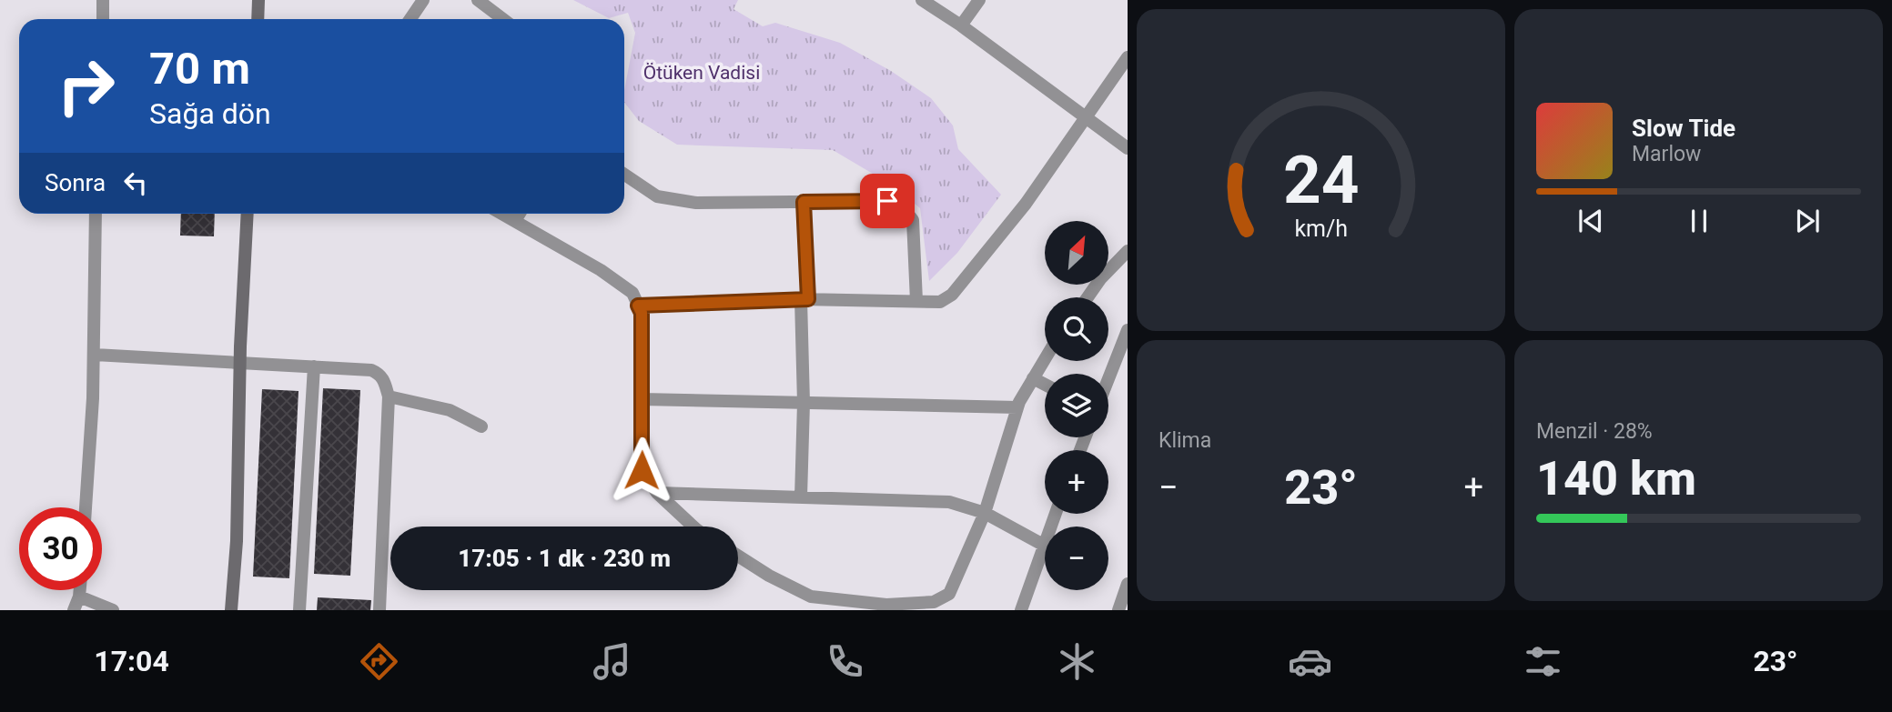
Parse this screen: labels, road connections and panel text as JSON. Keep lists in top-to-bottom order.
{
  "parks": ["Ötüken Vadisi"],
  "north": "top right",
  "page": {
    "turn": ["70 m", "Sağa dön"],
    "song": ["Slow Tide", "Marlow"],
    "then": "Sonra",
    "map_buttons": ["+", "−"],
    "tile": [
      "Klima",
      ["Menzil · 28%", "140 km"]
    ],
    "heat": ["−", "23°", "+"],
    "limit": "30",
    "trip": "17:05 · 1 dk · 230 m",
    "tabs": ["17:04", "23°"],
    "gauge": ["24", "km/h"]
  }
}
